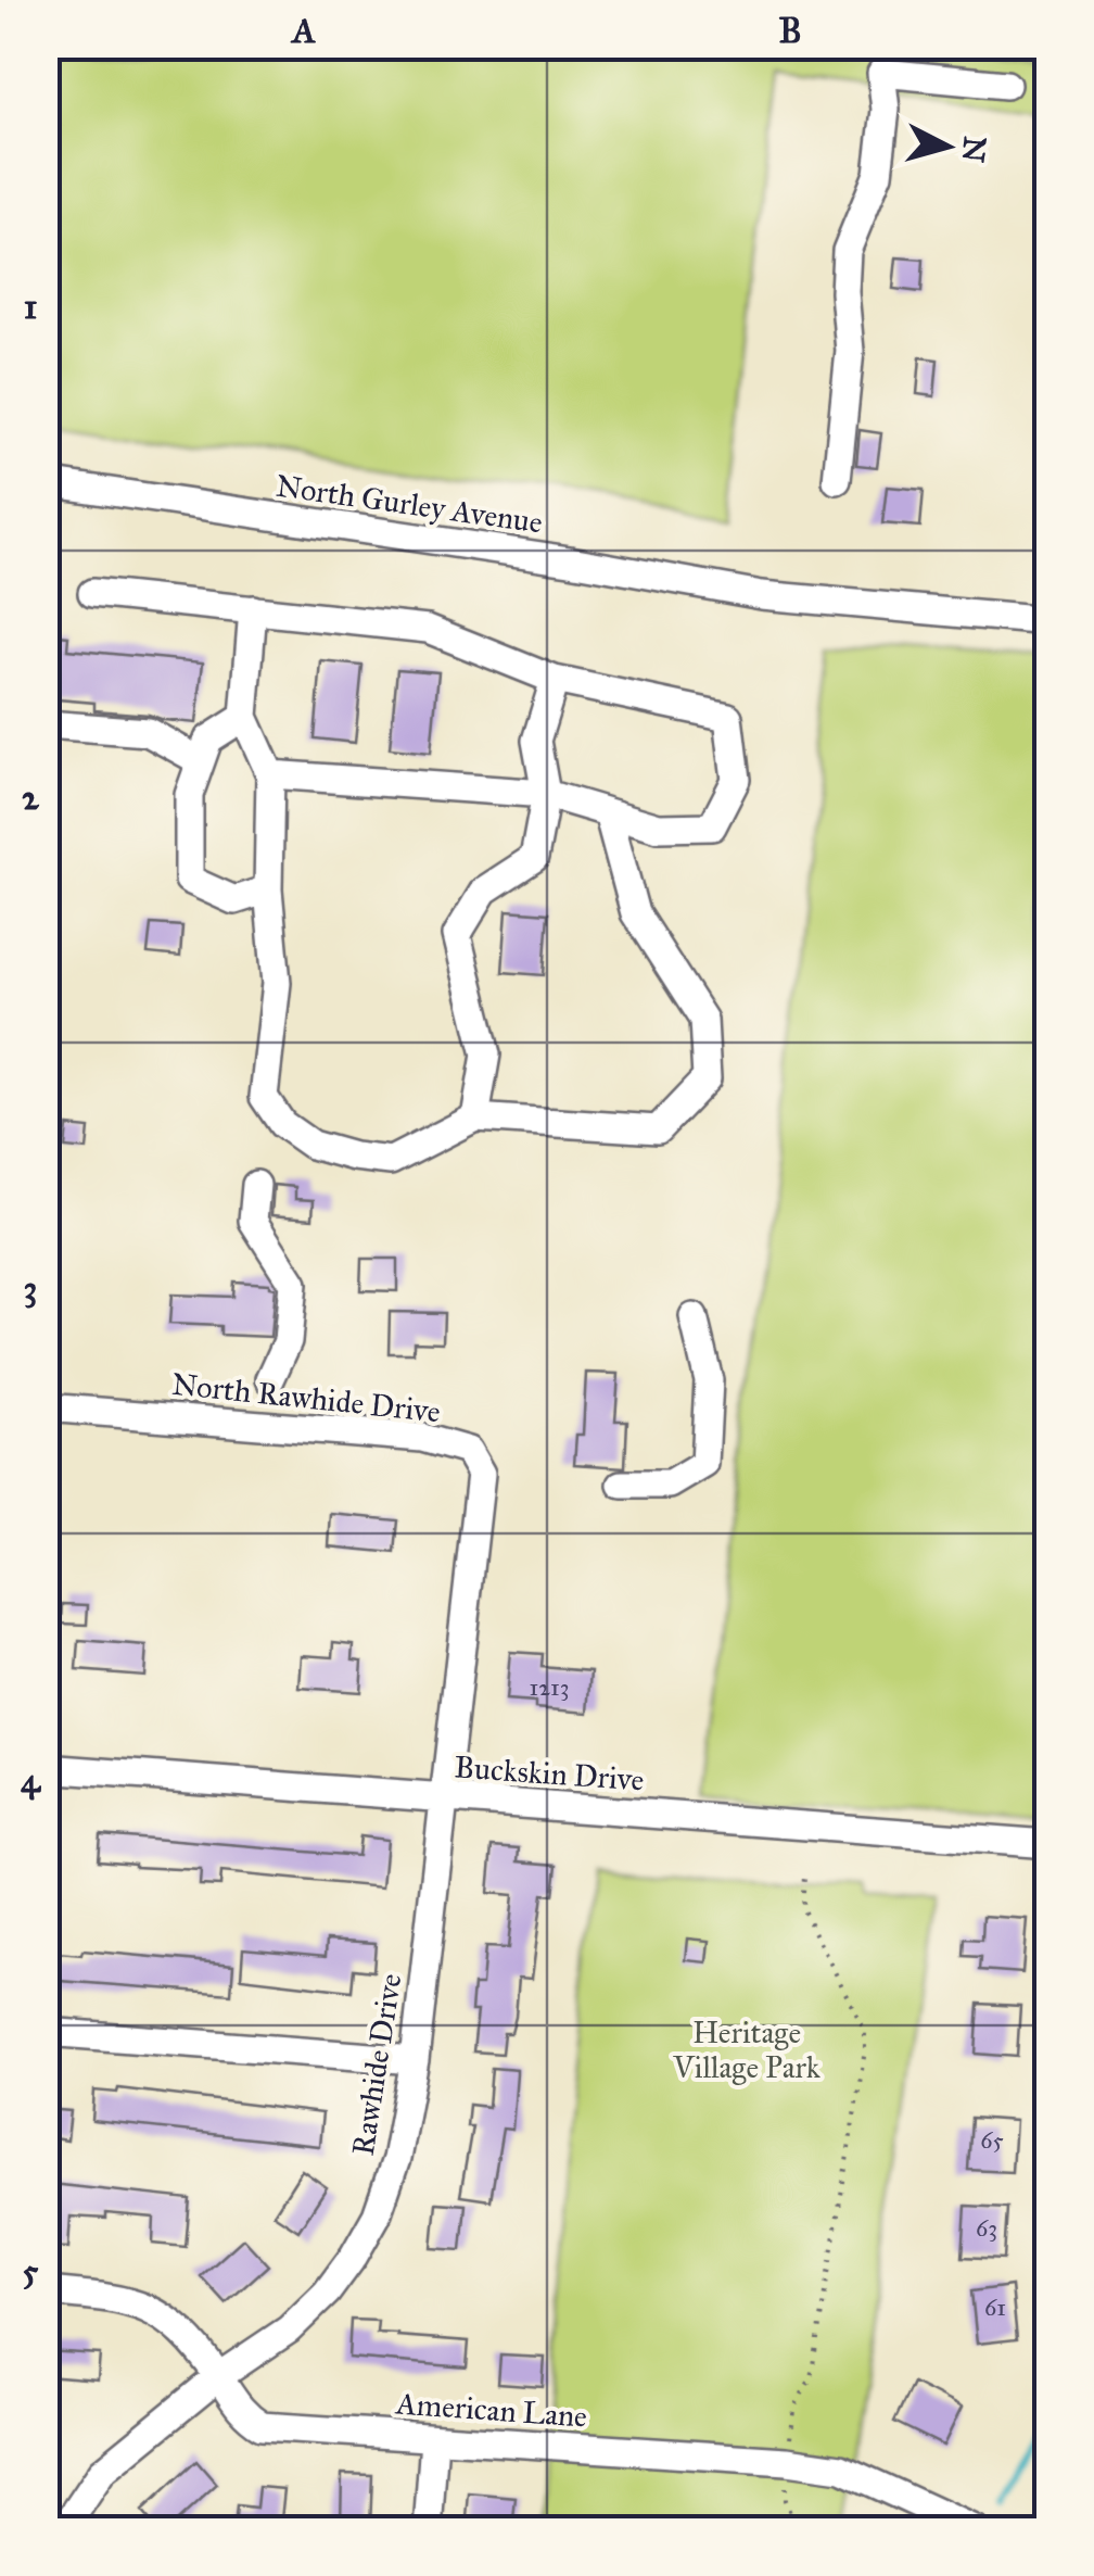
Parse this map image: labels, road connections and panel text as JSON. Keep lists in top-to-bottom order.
{
  "streets": {
    "street": [
      "North Gurley Avenue",
      "North Rawhide Drive",
      "Buckskin Drive",
      "Rawhide Drive",
      "American Lane"
    ]
  },
  "crossings": [
    ["North Rawhide Drive", "Buckskin Drive"],
    ["North Rawhide Drive", "Rawhide Drive"],
    ["Buckskin Drive", "Rawhide Drive"],
    ["Rawhide Drive", "American Lane"]
  ],
  "parks": ["Heritage Village Park"],
  "house_numbers": [
    "1213",
    "65",
    "63",
    "61"
  ],
  "north": "right",
  "grid": {
    "columns": ["A", "B"],
    "rows": [
      "1",
      "2",
      "3",
      "4",
      "5"
    ]
  }
}
